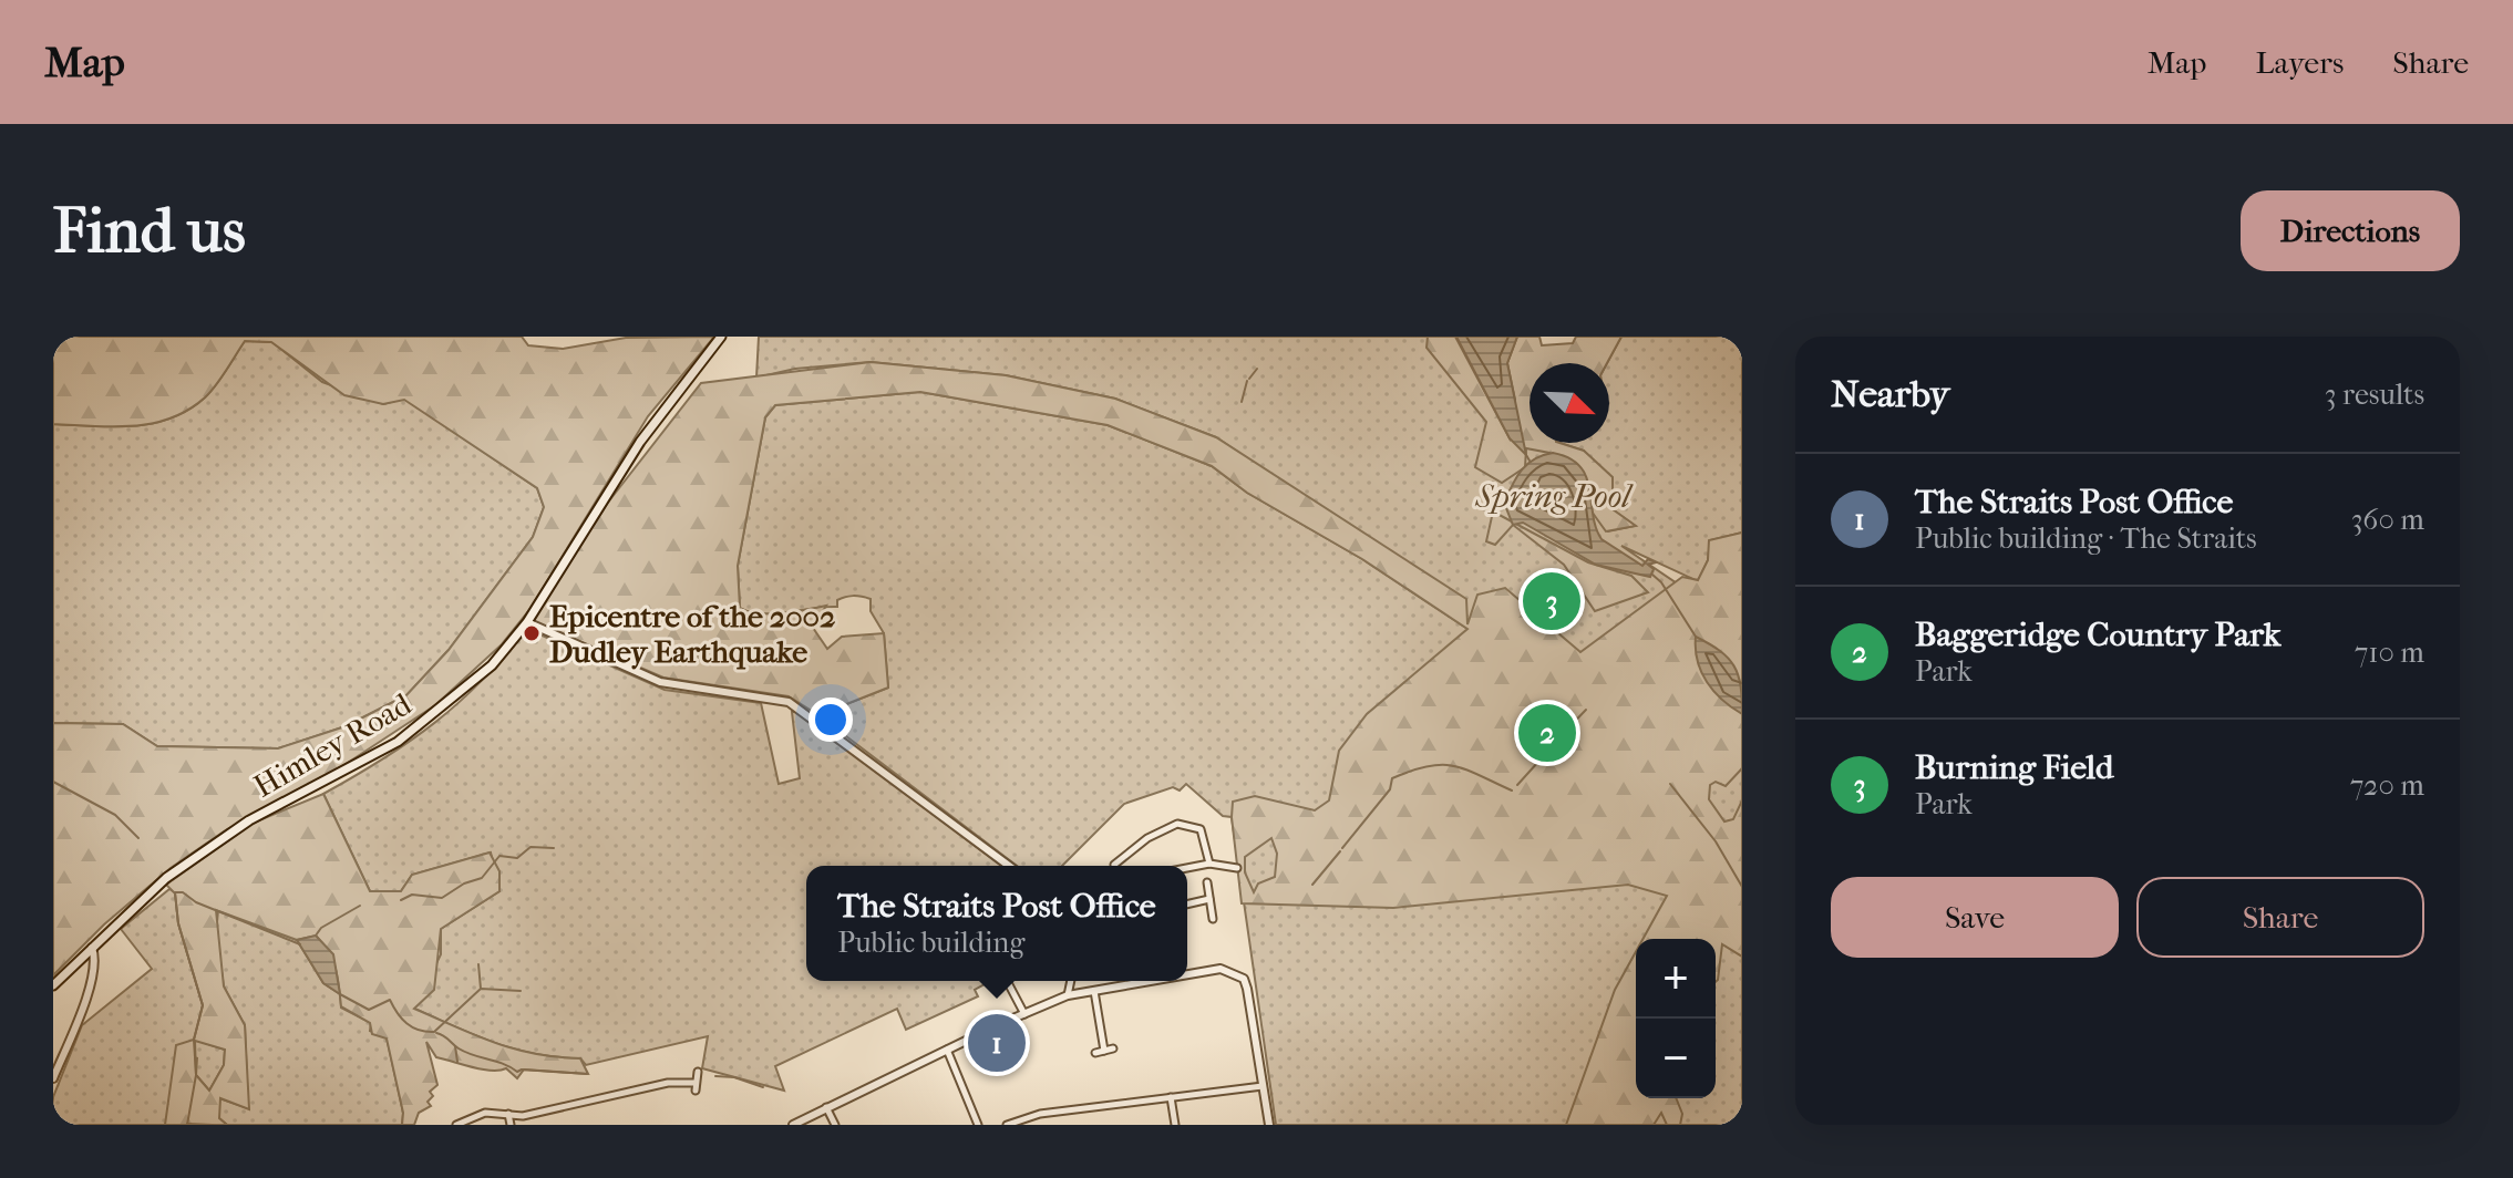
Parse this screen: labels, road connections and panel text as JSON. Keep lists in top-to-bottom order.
{
  "streets": {
    "main road": ["Himley Road"]
  },
  "water": ["Spring Pool"],
  "places": ["Epicentre of the 2002 Dudley Earthquake"],
  "north": "bottom right",
  "page": {
    "header": "Map",
    "nav": ["Map", "Layers", "Share"],
    "buttons": [
      "Directions",
      ["Save", "Share"]
    ],
    "title": "Find us",
    "heading": ["Nearby", "3 results"],
    "list": [
      {
        "mark": "1",
        "name": "The Straits Post Office",
        "note": "Public building · The Straits",
        "value": "360 m"
      },
      {
        "mark": "2",
        "name": "Baggeridge Country Park",
        "note": "Park",
        "value": "710 m"
      },
      {
        "mark": "3",
        "name": "Burning Field",
        "note": "Park",
        "value": "720 m"
      }
    ],
    "pins": ["3", "2", "1"],
    "popup": ["The Straits Post Office", "Public building"],
    "map_buttons": ["+", "−"]
  }
}
